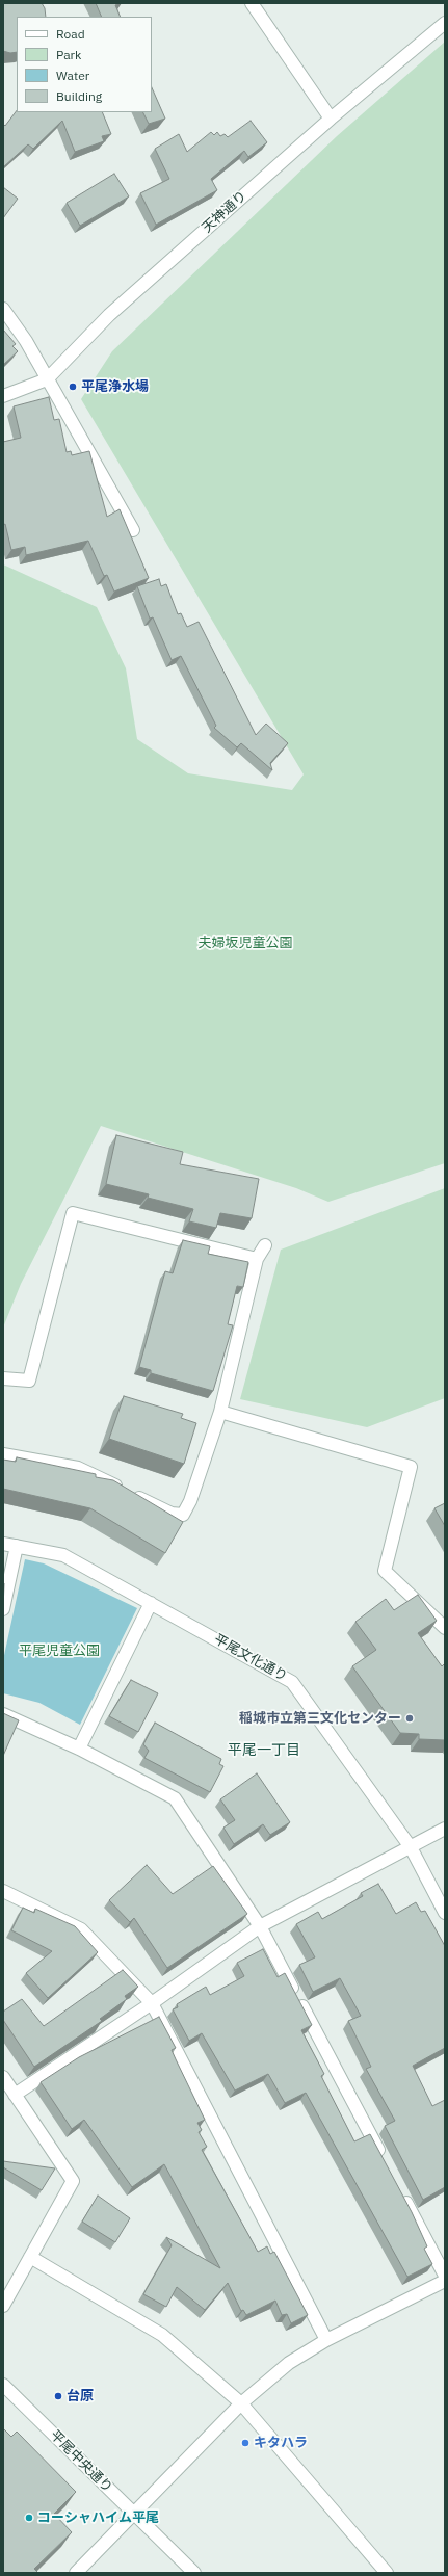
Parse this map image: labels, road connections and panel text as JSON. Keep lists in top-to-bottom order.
{
  "streets": {
    "street": ["天神通り", "平尾文化通り", "平尾中央通り"]
  },
  "districts": ["平尾一丁目"],
  "parks": ["夫婦坂児童公園", "平尾児童公園"],
  "places": [
    "平尾浄水場",
    "稲城市立第三文化センター",
    "台原",
    "キタハラ",
    "コーシャハイム平尾"
  ],
  "legend": [
    "Road",
    "Park",
    "Water",
    "Building"
  ]
}
